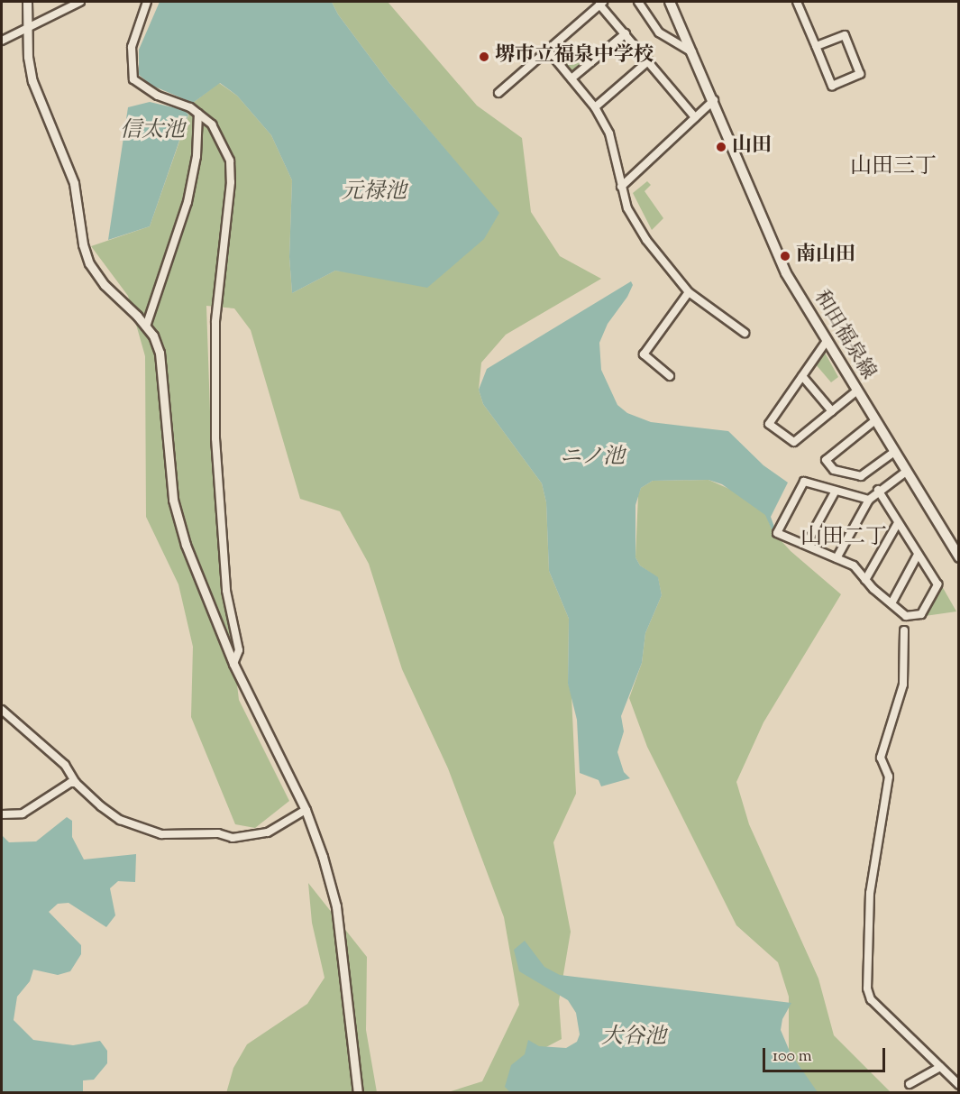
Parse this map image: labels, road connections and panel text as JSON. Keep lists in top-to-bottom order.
{
  "streets": {
    "main road": ["和田福泉線"]
  },
  "districts": ["山田三丁", "山田二丁"],
  "water": [
    "信太池",
    "元禄池",
    "ニノ池",
    "大谷池"
  ],
  "places": ["堺市立福泉中学校", "山田", "南山田"],
  "scale_bar": "100 m"
}
